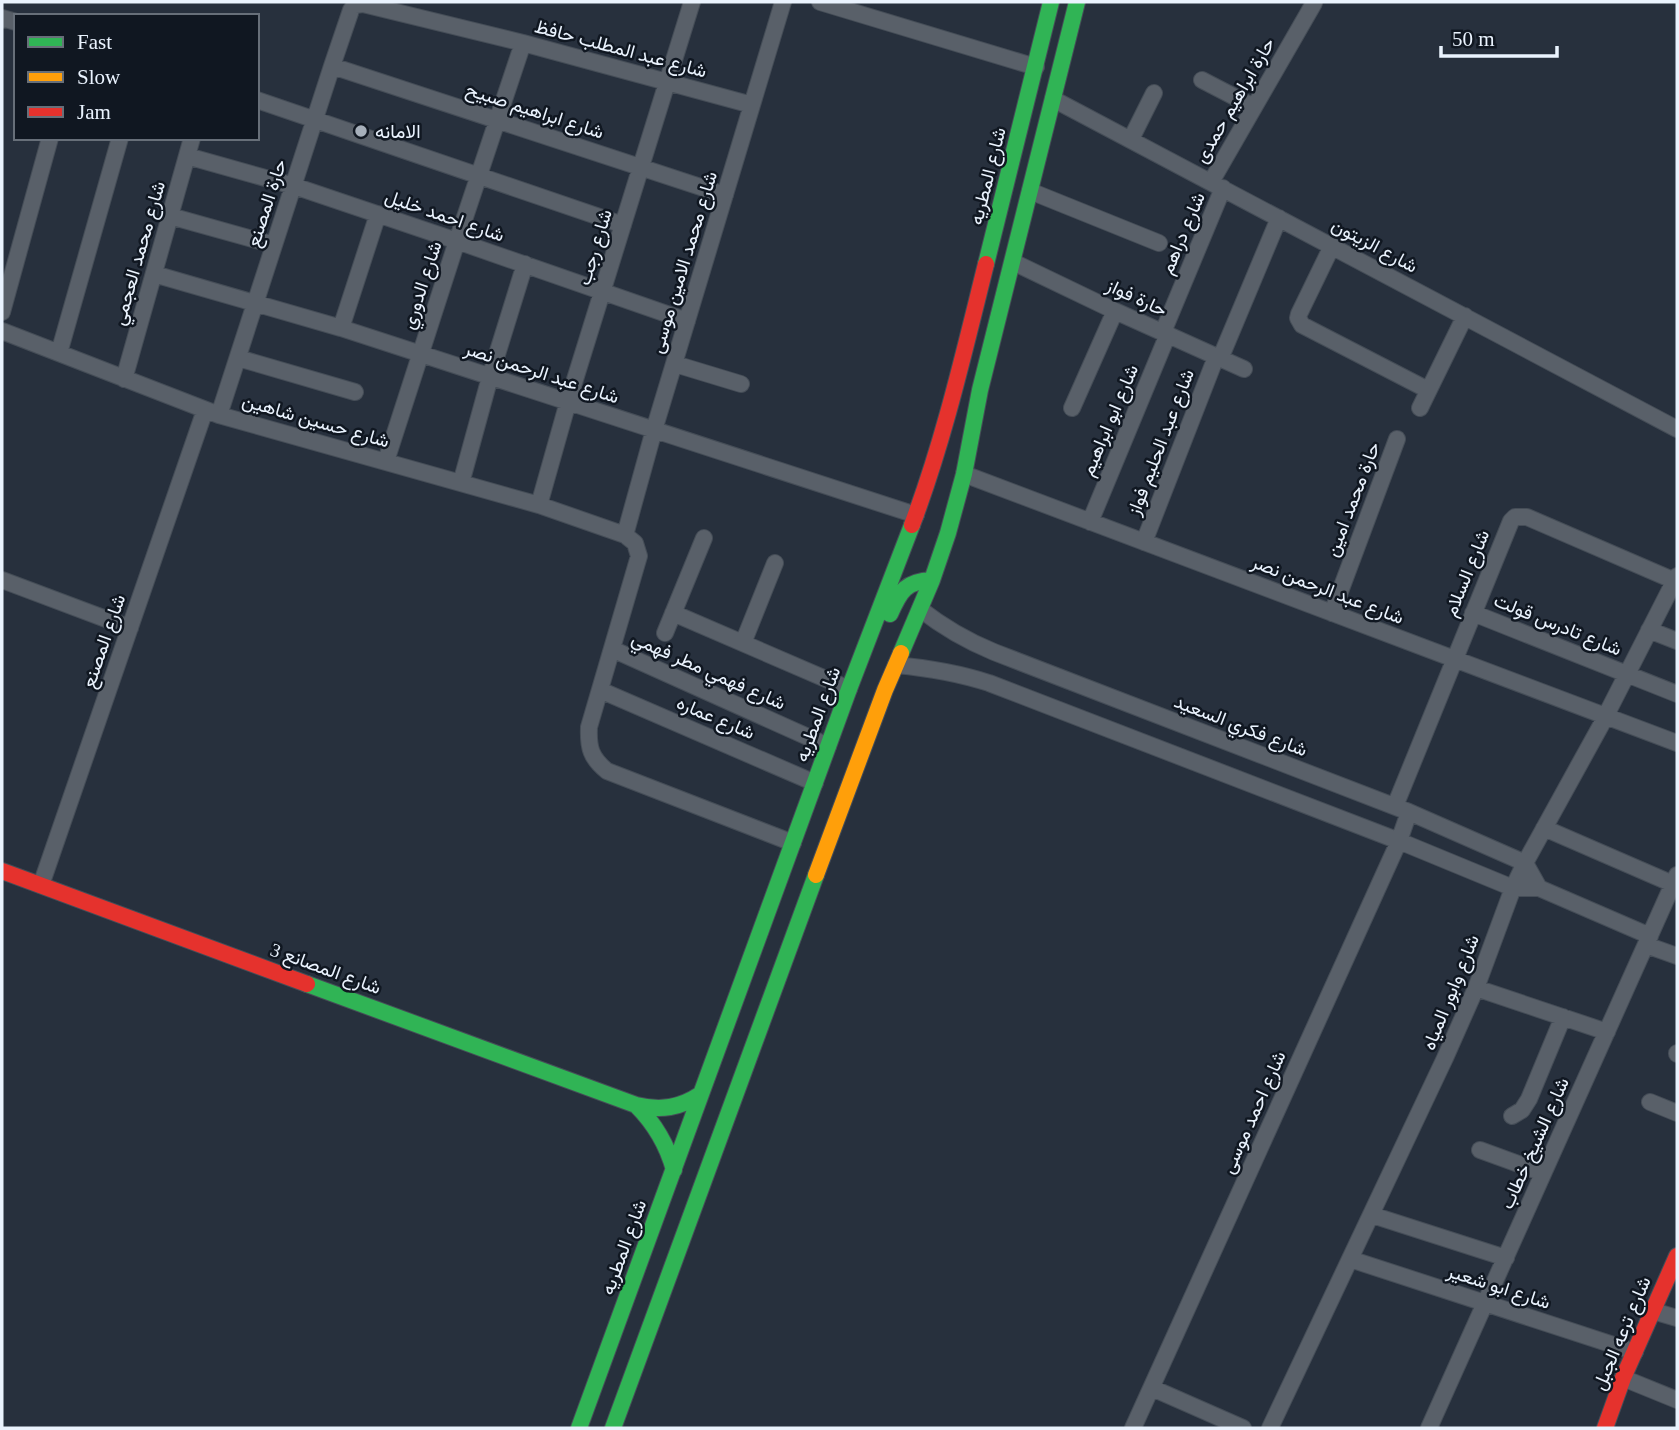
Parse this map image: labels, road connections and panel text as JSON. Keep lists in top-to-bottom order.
{
  "streets": {
    "main road": ["شارع المطريه", "شارع المصانع 3", "شارع ترعه الجبل"],
    "street": [
      "شارع عبد المطلب حافظ",
      "حارة ابراهيم حمدى",
      "شارع ابراهيم صبيح",
      "حارة المصنع",
      "شارع احمد خليل",
      "شارع دراهم",
      "شارع الزيتون",
      "شارع رجب",
      "شارع محمد العجمي",
      "شارع محمد الامين موسى",
      "شارع الدوري",
      "حارة فواز",
      "شارع عبد الرحمن نصر",
      "شارع حسين شاهين",
      "شارع ابو ابراهيم",
      "شارع عبد الحليم فواز",
      "حارة محمد امين",
      "شارع السلام",
      "شارع تادرس قولت",
      "شارع المصنع",
      "شارع فهمي مطر فهمي",
      "شارع عماره",
      "شارع فكري السعيد",
      "شارع وابور المياه",
      "شارع احمد موسى",
      "شارع الشيخ خطاب",
      "شارع ابو شعير"
    ]
  },
  "crossings": [
    ["شارع عبد المطلب حافظ", "حارة المصنع"],
    ["شارع عبد المطلب حافظ", "شارع رجب"],
    ["شارع عبد المطلب حافظ", "شارع محمد الامين موسى"],
    ["شارع عبد المطلب حافظ", "شارع الدوري"],
    ["حارة ابراهيم حمدى", "شارع دراهم"],
    ["حارة ابراهيم حمدى", "شارع الزيتون"],
    ["شارع ابراهيم صبيح", "حارة المصنع"],
    ["شارع ابراهيم صبيح", "شارع رجب"],
    ["شارع ابراهيم صبيح", "شارع محمد الامين موسى"],
    ["شارع ابراهيم صبيح", "شارع الدوري"],
    ["شارع المطريه", "شارع الزيتون"],
    ["شارع المطريه", "حارة فواز"],
    ["شارع المطريه", "شارع عبد الرحمن نصر"],
    ["شارع المطريه", "شارع فهمي مطر فهمي"],
    ["شارع المطريه", "شارع عماره"],
    ["شارع المطريه", "شارع فكري السعيد"],
    ["شارع المطريه", "شارع المصانع 3"],
    ["حارة المصنع", "شارع احمد خليل"],
    ["حارة المصنع", "شارع عبد الرحمن نصر"],
    ["حارة المصنع", "شارع حسين شاهين"],
    ["حارة المصنع", "شارع المصنع"],
    ["شارع احمد خليل", "شارع رجب"],
    ["شارع احمد خليل", "شارع محمد العجمي"],
    ["شارع احمد خليل", "شارع محمد الامين موسى"],
    ["شارع احمد خليل", "شارع الدوري"],
    ["شارع دراهم", "شارع الزيتون"],
    ["شارع دراهم", "حارة فواز"],
    ["شارع دراهم", "شارع ابو ابراهيم"],
    ["شارع الزيتون", "شارع عبد الحليم فواز"],
    ["شارع رجب", "شارع عبد الرحمن نصر"],
    ["شارع رجب", "شارع حسين شاهين"],
    ["شارع محمد العجمي", "شارع عبد الرحمن نصر"],
    ["شارع محمد العجمي", "شارع حسين شاهين"],
    ["شارع محمد الامين موسى", "شارع عبد الرحمن نصر"],
    ["شارع محمد الامين موسى", "شارع حسين شاهين"],
    ["شارع الدوري", "شارع عبد الرحمن نصر"],
    ["شارع الدوري", "شارع حسين شاهين"],
    ["حارة فواز", "شارع ابو ابراهيم"],
    ["حارة فواز", "شارع عبد الحليم فواز"],
    ["شارع عبد الرحمن نصر", "شارع ابو ابراهيم"],
    ["شارع عبد الرحمن نصر", "شارع عبد الحليم فواز"],
    ["شارع عبد الرحمن نصر", "حارة محمد امين"],
    ["شارع عبد الرحمن نصر", "شارع السلام"],
    ["شارع عبد الرحمن نصر", "شارع وابور المياه"],
    ["شارع حسين شاهين", "شارع المصنع"],
    ["شارع السلام", "شارع تادرس قولت"],
    ["شارع السلام", "شارع فكري السعيد"],
    ["شارع السلام", "شارع وابور المياه"],
    ["شارع السلام", "شارع احمد موسى"],
    ["شارع تادرس قولت", "شارع وابور المياه"],
    ["شارع المصنع", "شارع المصانع 3"],
    ["شارع فكري السعيد", "شارع وابور المياه"],
    ["شارع فكري السعيد", "شارع احمد موسى"],
    ["شارع وابور المياه", "شارع ابو شعير"],
    ["شارع الشيخ خطاب", "شارع ابو شعير"],
    ["شارع ابو شعير", "شارع ترعه الجبل"]
  ],
  "places": ["الامانه"],
  "legend": ["Fast", "Slow", "Jam"],
  "scale_bar": "50 m"
}
